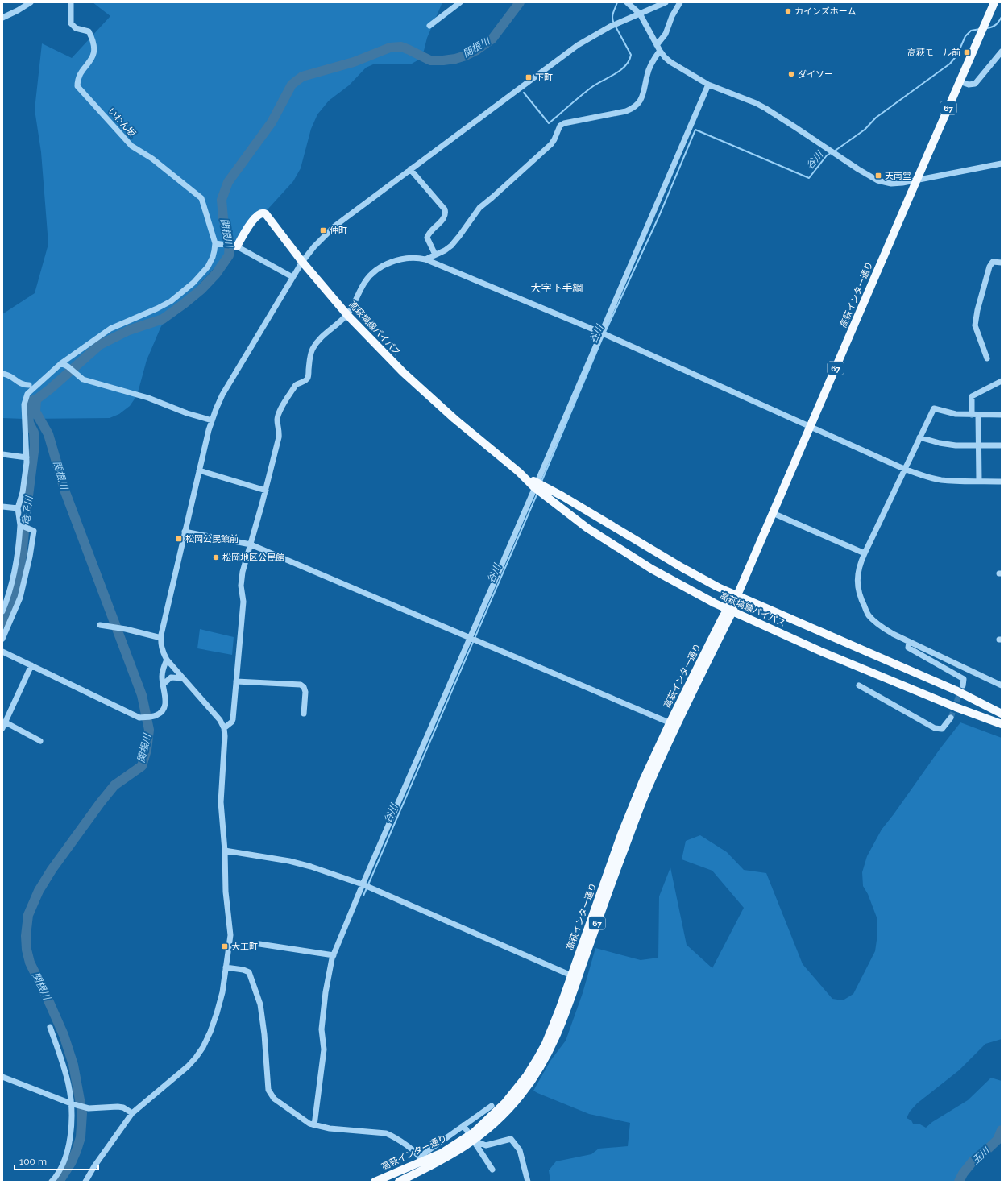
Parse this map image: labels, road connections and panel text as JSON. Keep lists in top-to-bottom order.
{
  "streets": {
    "main road": ["67", "高萩インター通り", "高萩塙線バイパス"],
    "street": ["いわん坂"]
  },
  "crossings": [
    ["高萩インター通り", "高萩塙線バイパス"]
  ],
  "districts": ["大字下手綱"],
  "water": [
    "関根川",
    "谷川",
    "竜子川",
    "玉川"
  ],
  "places": {
    "other": ["カインズホーム", "ダイソー", "松岡地区公民館"],
    "transit": [
      "高萩モール前",
      "下町",
      "天南堂",
      "仲町",
      "松岡公民館前",
      "大工町"
    ]
  },
  "scale_bar": "100 m"
}
